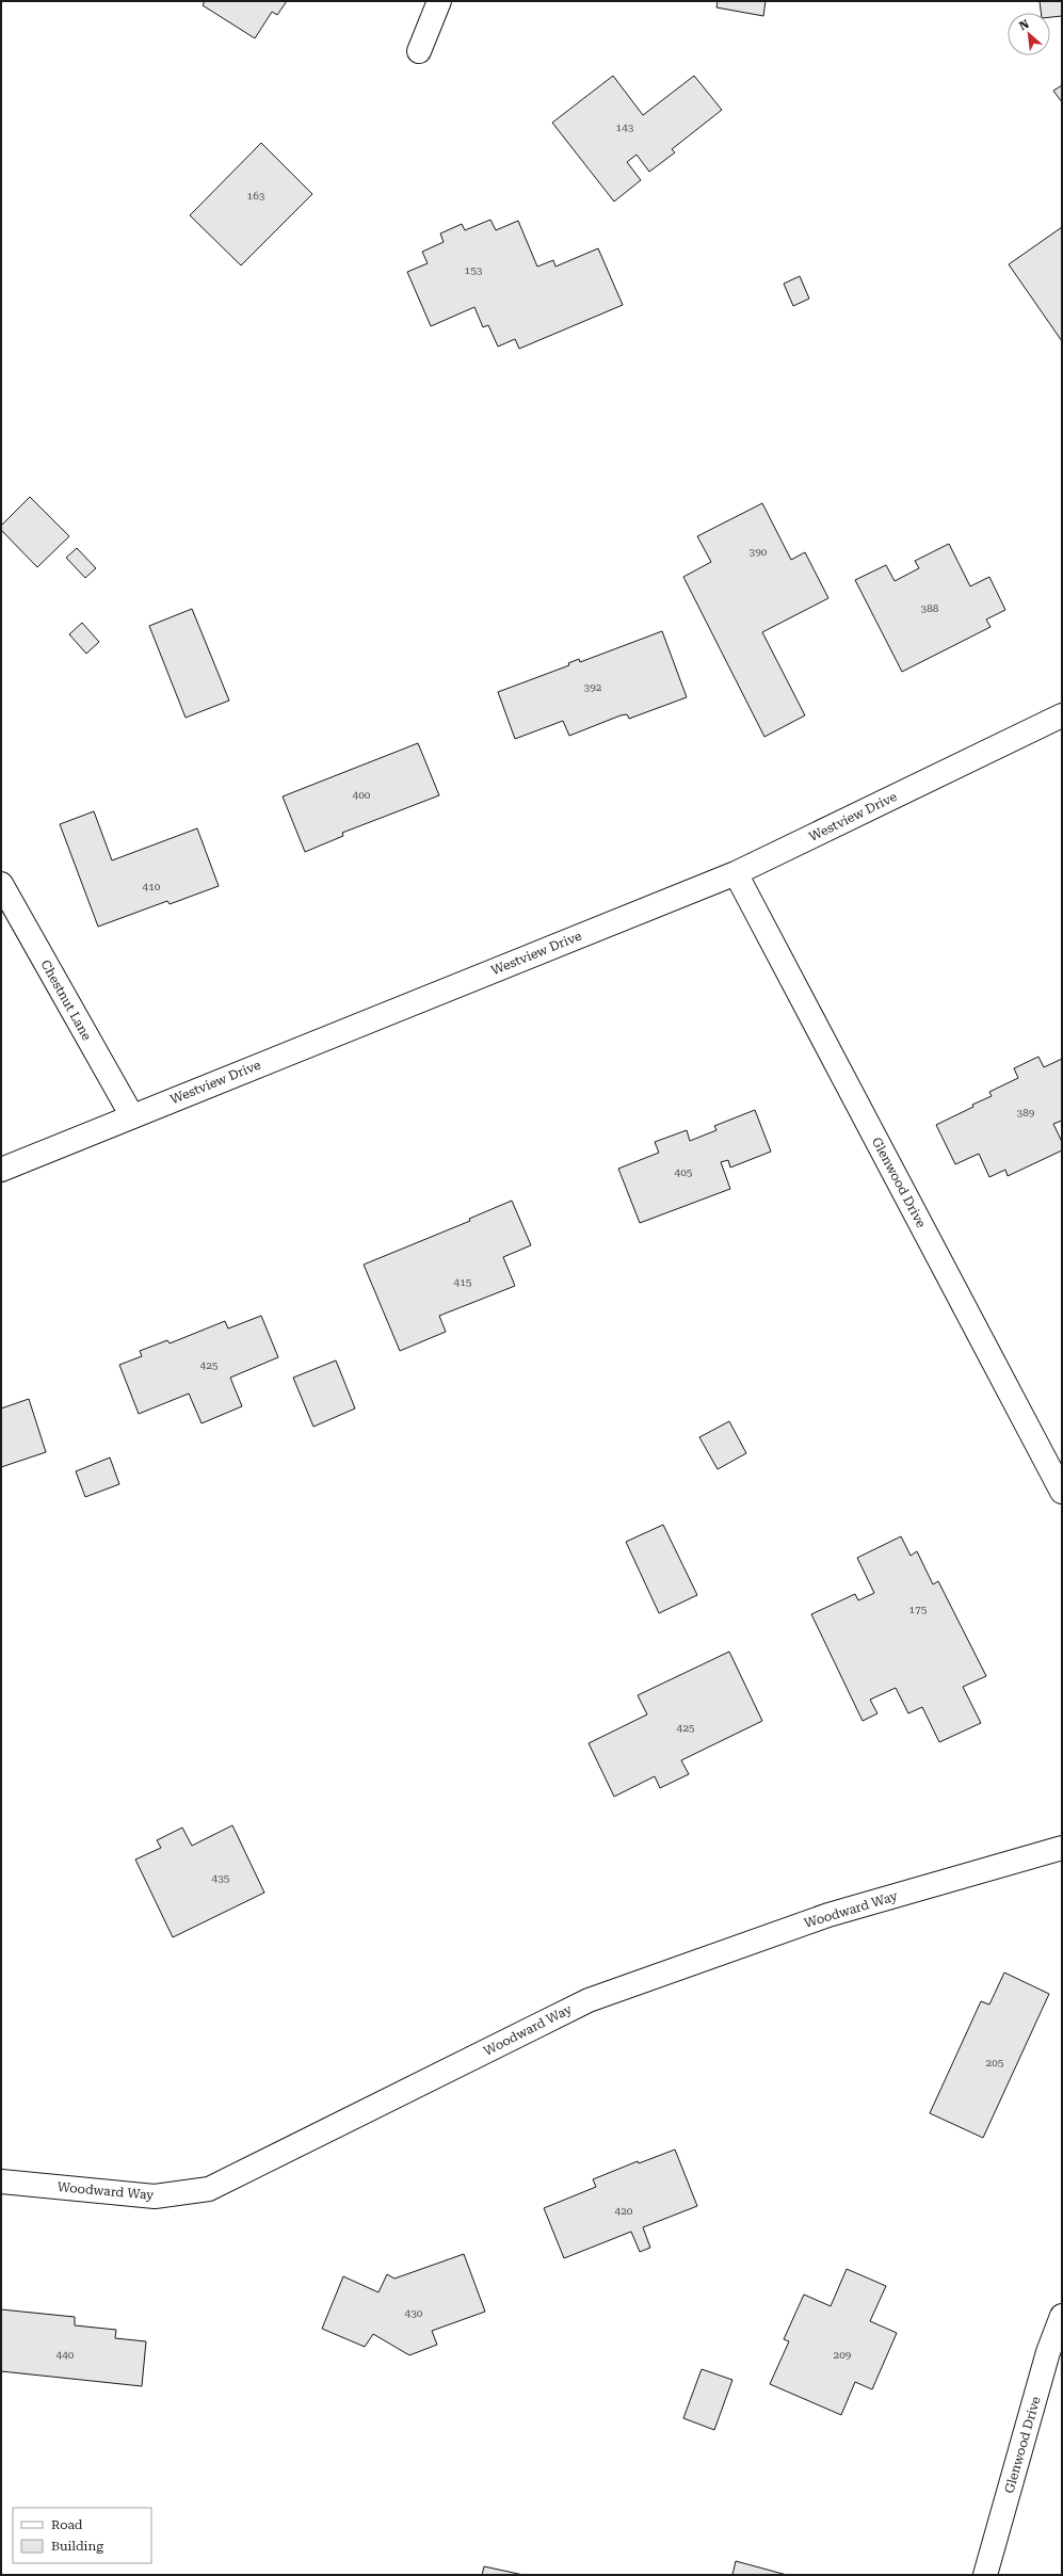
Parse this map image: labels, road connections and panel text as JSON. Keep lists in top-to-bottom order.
{
  "streets": {
    "street": [
      "Westview Drive",
      "Chestnut Lane",
      "Glenwood Drive",
      "Woodward Way"
    ]
  },
  "crossings": [
    ["Westview Drive", "Chestnut Lane"],
    ["Westview Drive", "Glenwood Drive"]
  ],
  "house_numbers": [
    "143",
    "163",
    "153",
    "390",
    "388",
    "392",
    "400",
    "410",
    "389",
    "405",
    "415",
    "425",
    "175",
    "425",
    "435",
    "205",
    "420",
    "430",
    "440",
    "209"
  ],
  "legend": ["Road", "Building"],
  "north": "top left"
}
